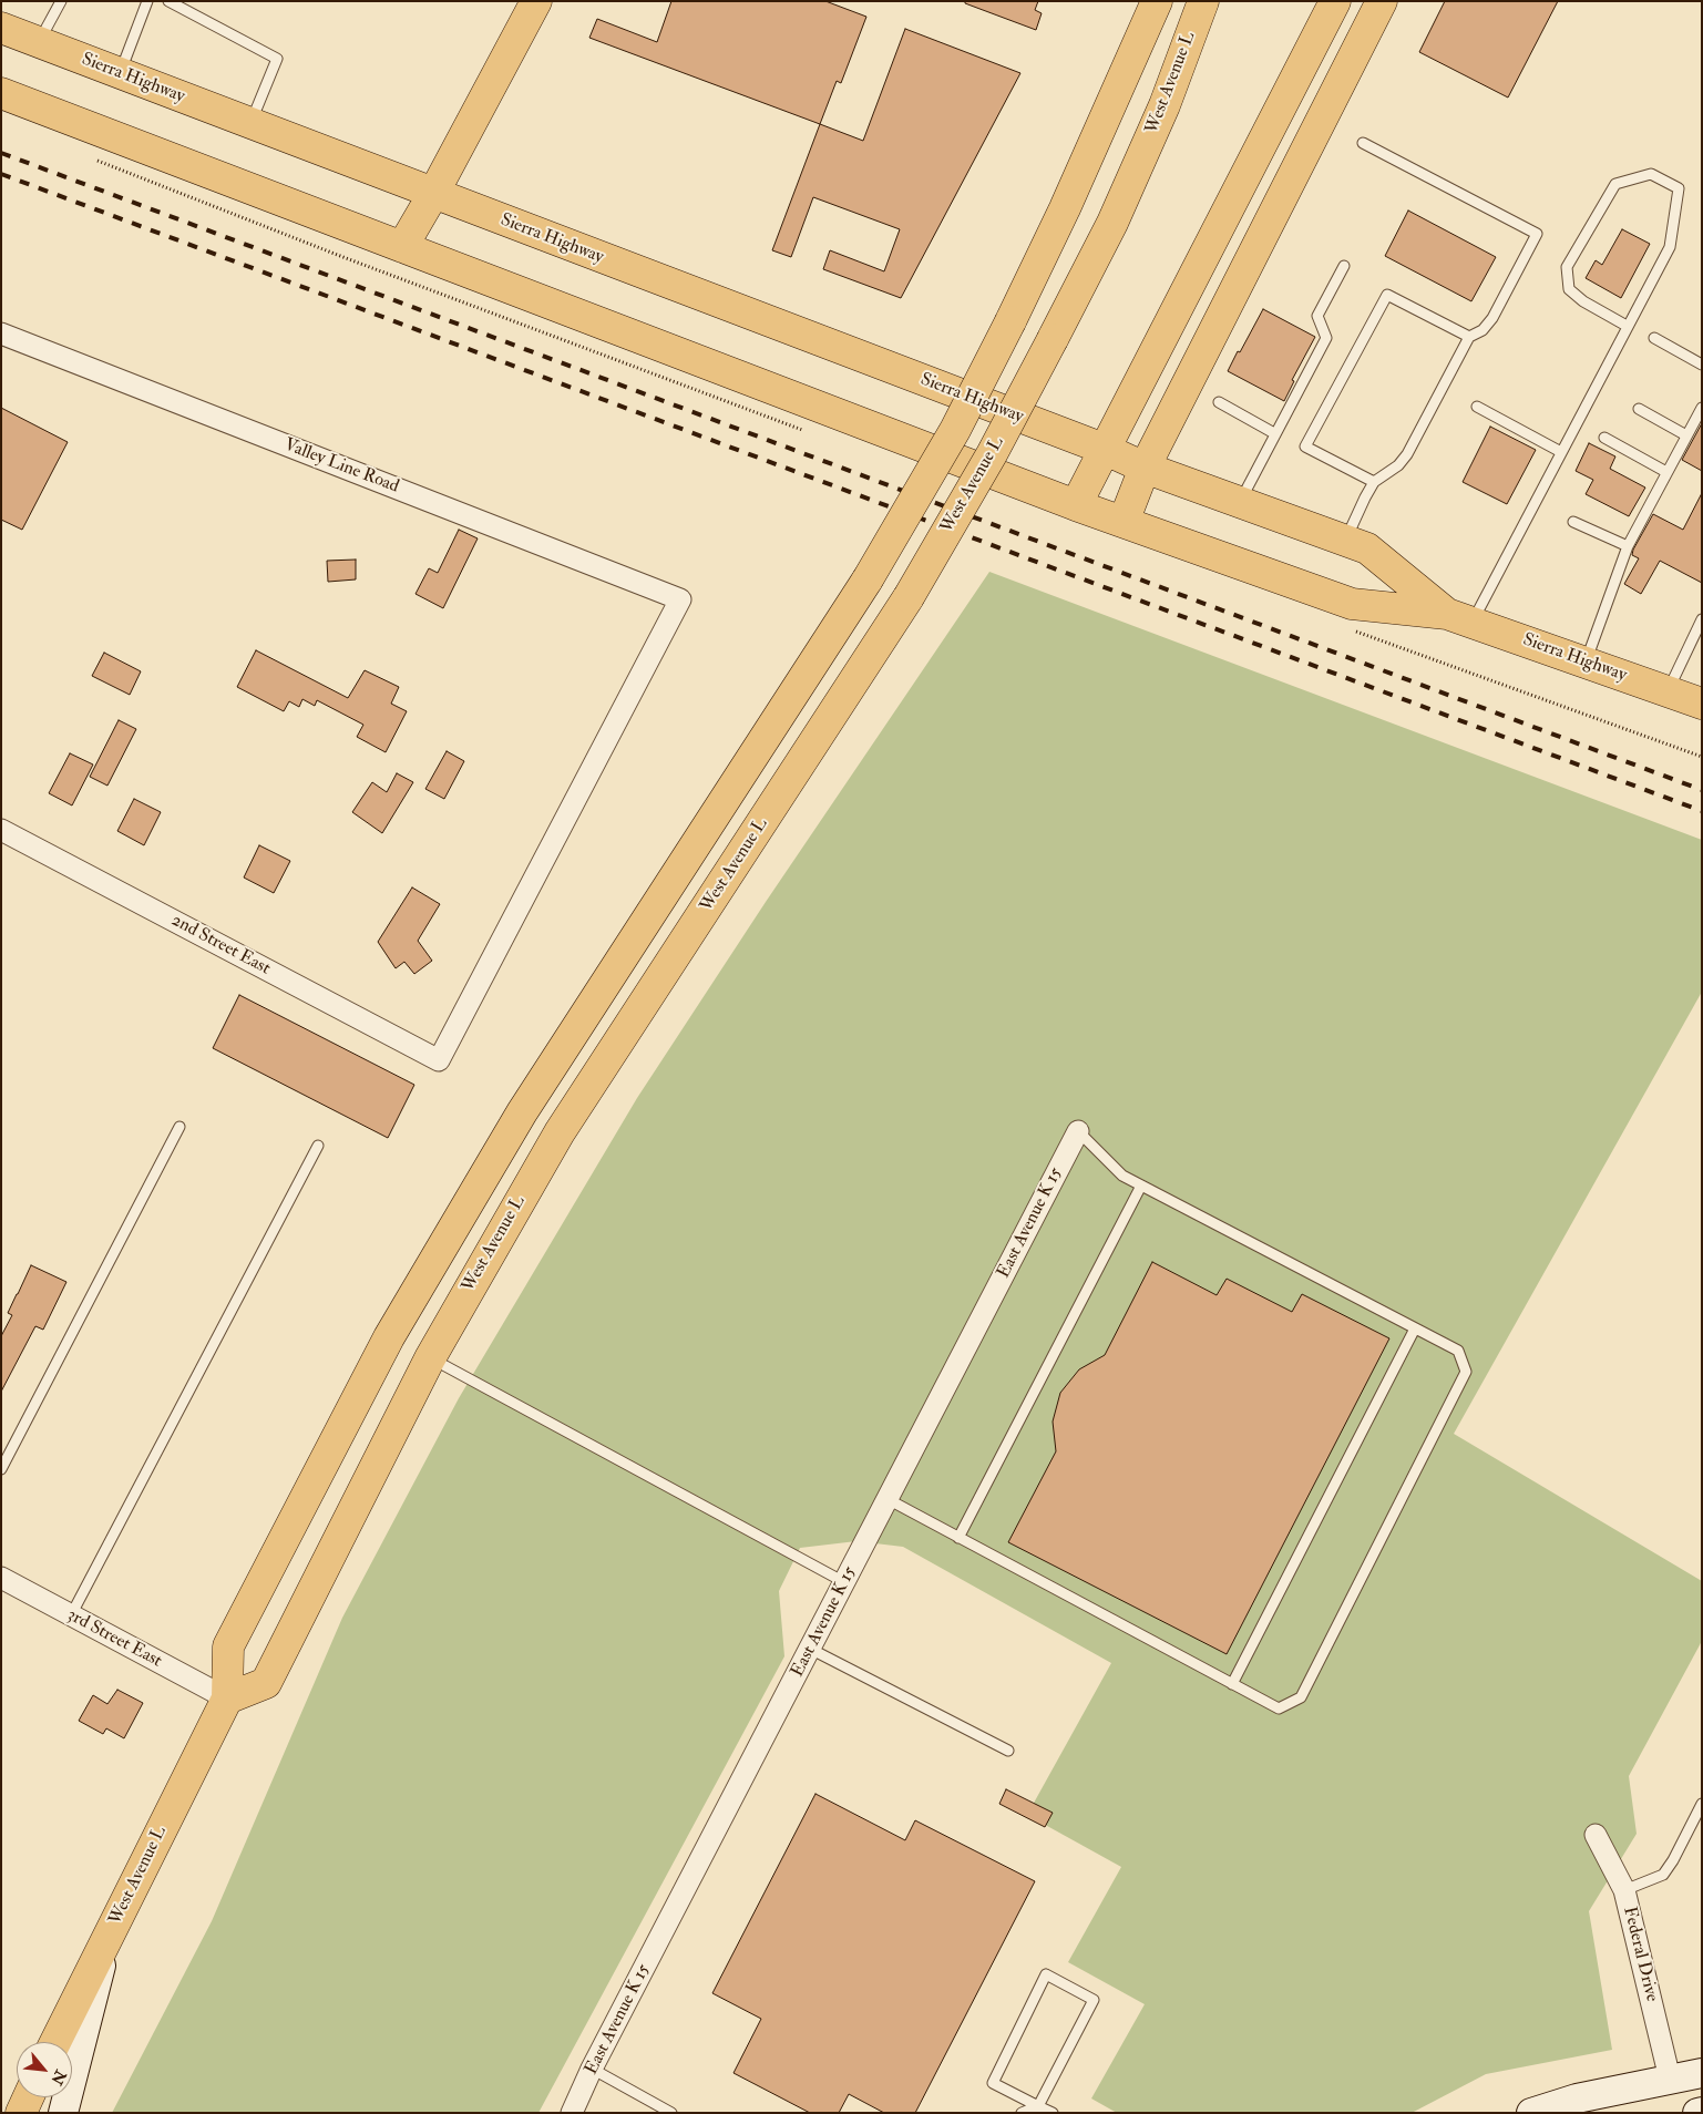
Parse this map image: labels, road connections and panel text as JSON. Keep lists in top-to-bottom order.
{
  "streets": {
    "main road": ["Sierra Highway", "West Avenue L"],
    "street": [
      "Valley Line Road",
      "2nd Street East",
      "East Avenue K 15",
      "3rd Street East",
      "Federal Drive"
    ]
  },
  "crossings": [
    ["West Avenue L", "3rd Street East"],
    ["Valley Line Road", "2nd Street East"]
  ],
  "north": "bottom right"
}
